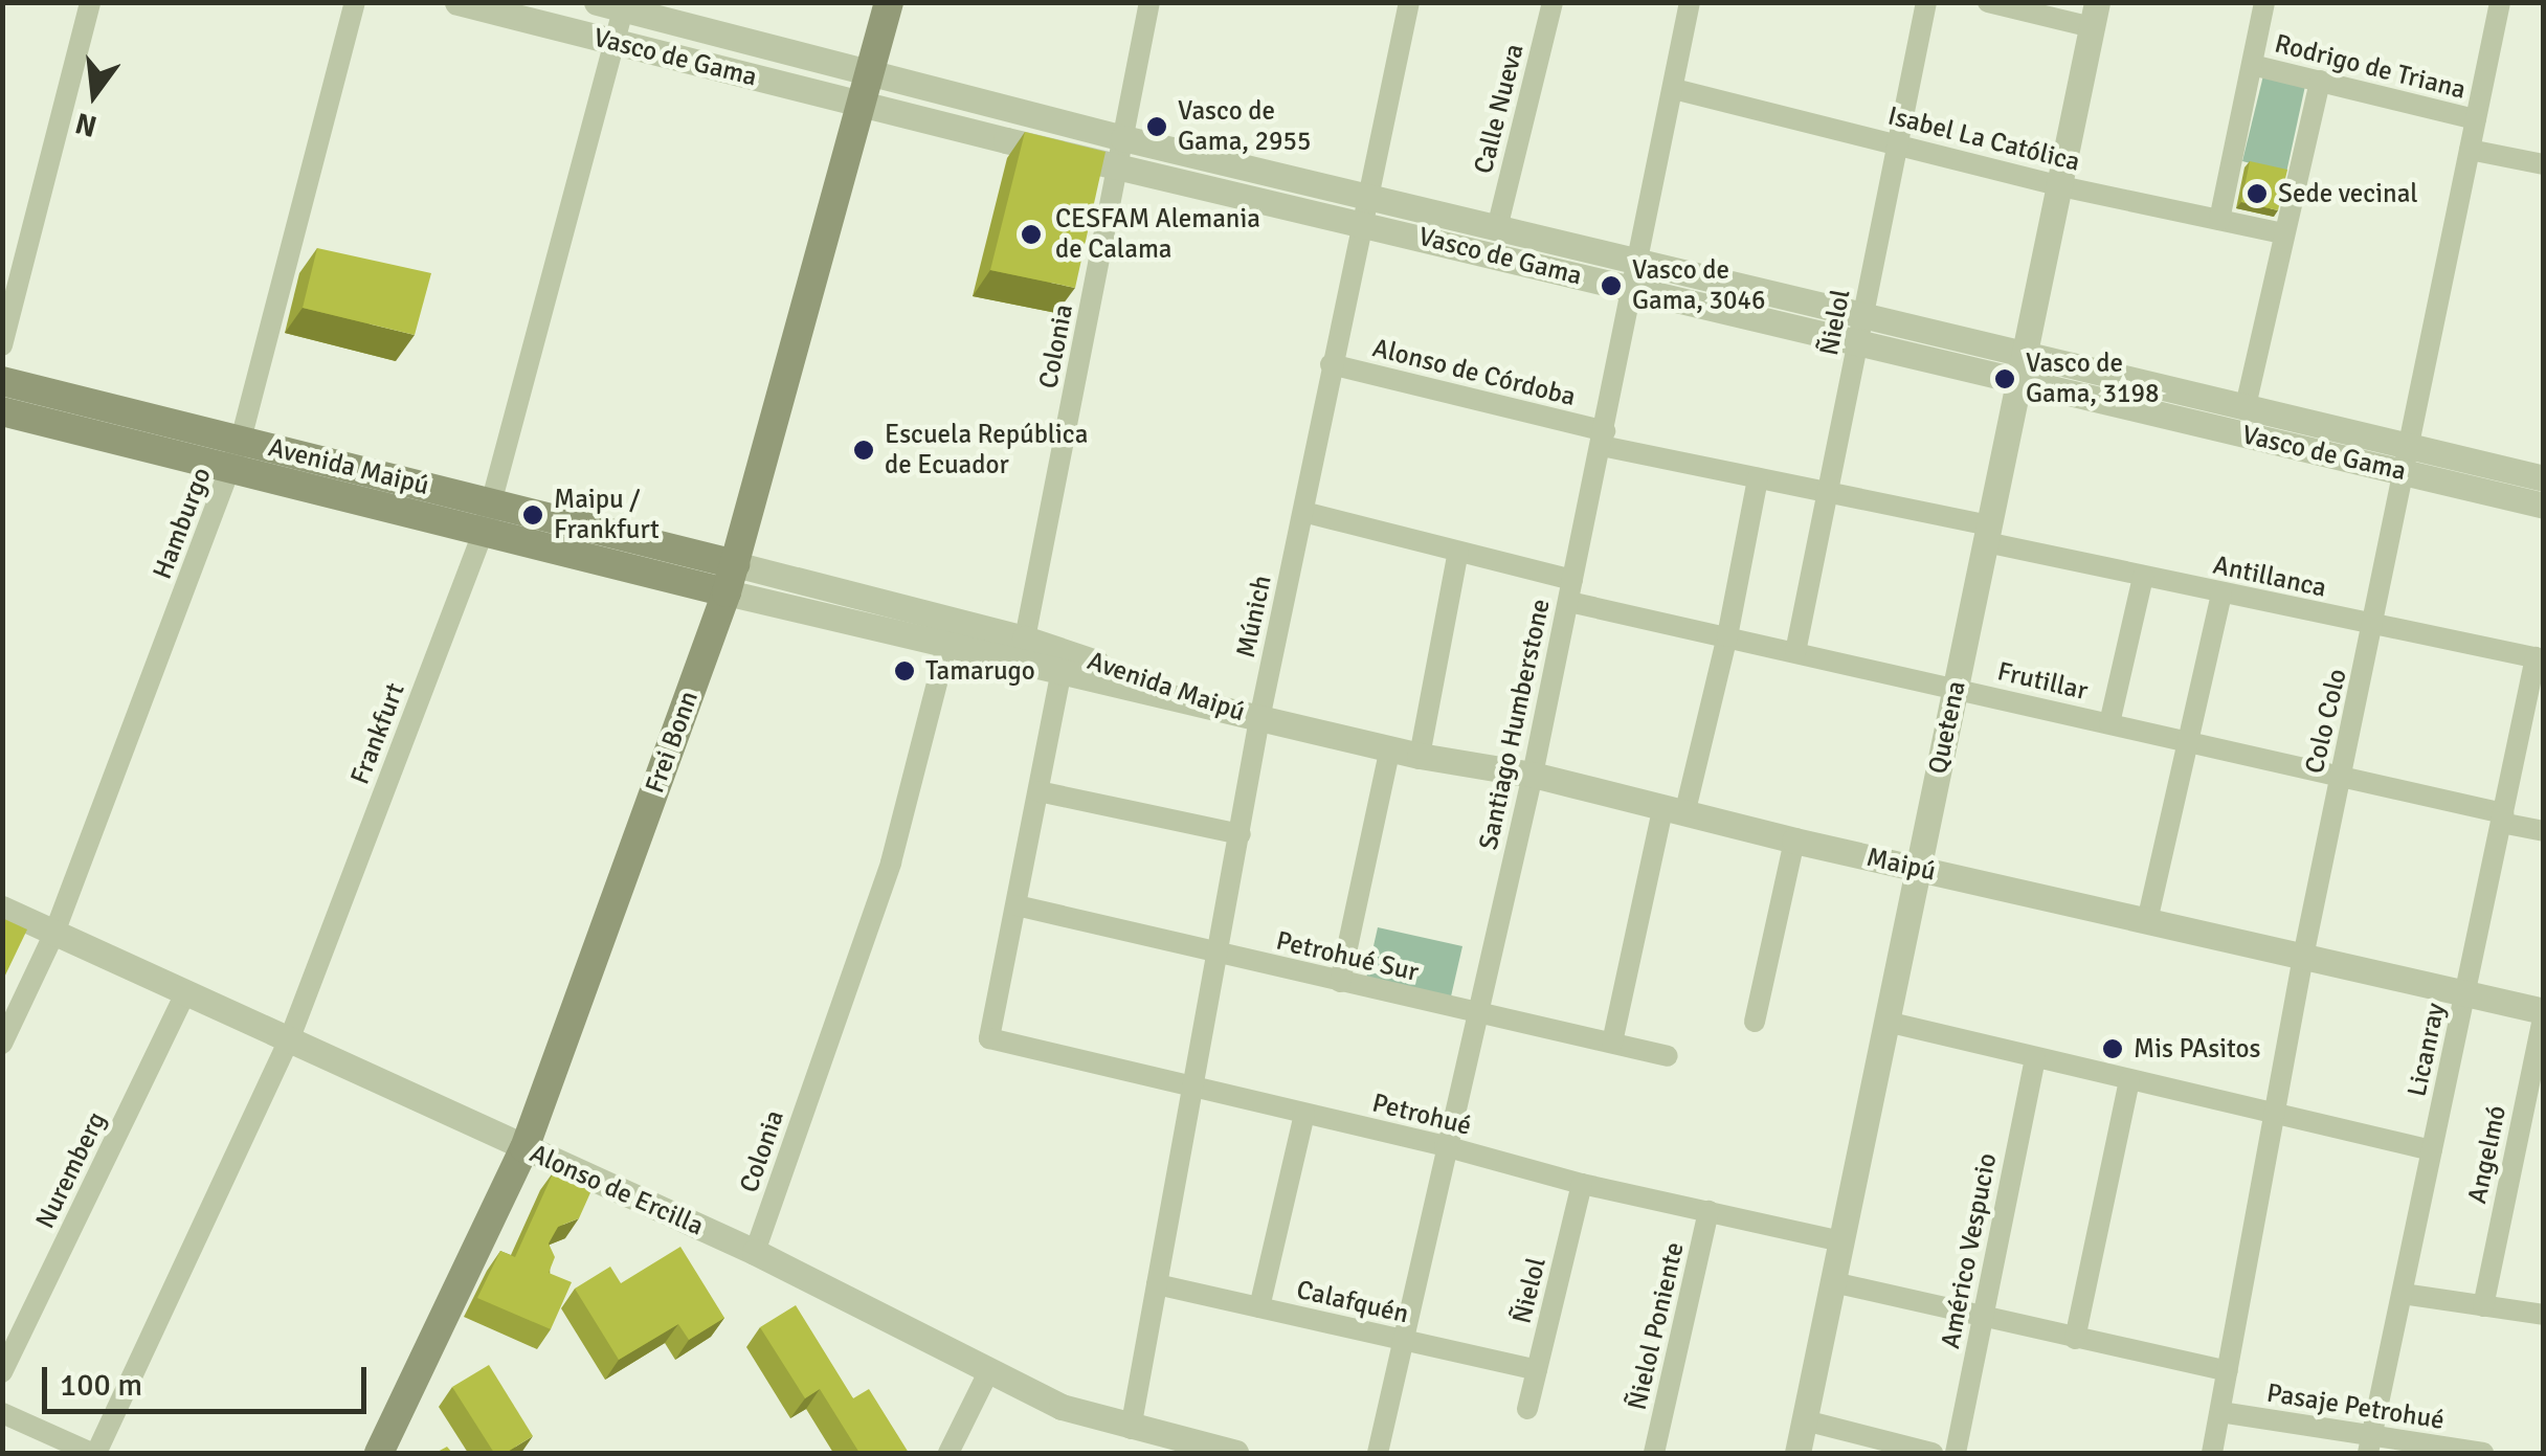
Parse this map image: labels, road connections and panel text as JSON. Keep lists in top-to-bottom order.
{
  "streets": {
    "main road": ["Avenida Maipú", "Frei Bonn"],
    "street": [
      "Vasco de Gama",
      "Rodrigo de Triana",
      "Calle Nueva",
      "Isabel La Católica",
      "Ñielol",
      "Colonia",
      "Alonso de Córdoba",
      "Hamburgo",
      "Antillanca",
      "Múnich",
      "Frutillar",
      "Colo Colo",
      "Santiago Humberstone",
      "Quetena",
      "Frankfurt",
      "Maipú",
      "Petrohué Sur",
      "Licanray",
      "Petrohué",
      "Angelmó",
      "Nuremberg",
      "Alonso de Ercilla",
      "Américo Vespucio",
      "Calafquén",
      "Ñielol Poniente",
      "Pasaje Petrohué"
    ]
  },
  "crossings": [
    ["Vasco de Gama", "Calle Nueva"],
    ["Vasco de Gama", "Ñielol"],
    ["Vasco de Gama", "Colonia"],
    ["Vasco de Gama", "Múnich"],
    ["Vasco de Gama", "Colo Colo"],
    ["Vasco de Gama", "Santiago Humberstone"],
    ["Vasco de Gama", "Quetena"],
    ["Vasco de Gama", "Frankfurt"],
    ["Vasco de Gama", "Frei Bonn"],
    ["Rodrigo de Triana", "Colo Colo"],
    ["Isabel La Católica", "Ñielol"],
    ["Isabel La Católica", "Santiago Humberstone"],
    ["Isabel La Católica", "Quetena"],
    ["Ñielol", "Antillanca"],
    ["Ñielol", "Frutillar"],
    ["Ñielol", "Petrohué"],
    ["Ñielol", "Calafquén"],
    ["Colonia", "Avenida Maipú"],
    ["Colonia", "Alonso de Ercilla"],
    ["Alonso de Córdoba", "Antillanca"],
    ["Alonso de Córdoba", "Múnich"],
    ["Alonso de Córdoba", "Santiago Humberstone"],
    ["Avenida Maipú", "Hamburgo"],
    ["Avenida Maipú", "Múnich"],
    ["Avenida Maipú", "Frankfurt"],
    ["Avenida Maipú", "Frei Bonn"],
    ["Avenida Maipú", "Maipú"],
    ["Hamburgo", "Alonso de Ercilla"],
    ["Antillanca", "Colo Colo"],
    ["Antillanca", "Santiago Humberstone"],
    ["Antillanca", "Quetena"],
    ["Antillanca", "Licanray"],
    ["Múnich", "Frutillar"],
    ["Múnich", "Maipú"],
    ["Múnich", "Petrohué Sur"],
    ["Múnich", "Petrohué"],
    ["Múnich", "Alonso de Ercilla"],
    ["Múnich", "Calafquén"],
    ["Frutillar", "Colo Colo"],
    ["Frutillar", "Santiago Humberstone"],
    ["Frutillar", "Quetena"],
    ["Frutillar", "Licanray"],
    ["Colo Colo", "Maipú"],
    ["Colo Colo", "Pasaje Petrohué"],
    ["Santiago Humberstone", "Maipú"],
    ["Santiago Humberstone", "Petrohué Sur"],
    ["Santiago Humberstone", "Petrohué"],
    ["Santiago Humberstone", "Calafquén"],
    ["Quetena", "Maipú"],
    ["Quetena", "Petrohué"],
    ["Frankfurt", "Alonso de Ercilla"],
    ["Frei Bonn", "Alonso de Ercilla"],
    ["Maipú", "Licanray"],
    ["Maipú", "Angelmó"],
    ["Petrohué Sur", "Petrohué"],
    ["Licanray", "Pasaje Petrohué"],
    ["Petrohué", "Ñielol Poniente"],
    ["Nuremberg", "Alonso de Ercilla"]
  ],
  "places": [
    "Vasco de Gama, 2955",
    "Sede vecinal",
    "CESFAM Alemania de Calama",
    "Vasco de Gama, 3046",
    "Vasco de Gama, 3198",
    "Escuela República de Ecuador",
    "Maipu / Frankfurt",
    "Tamarugo",
    "Mis PAsitos"
  ],
  "scale_bar": "100 m",
  "north": "bottom"
}
